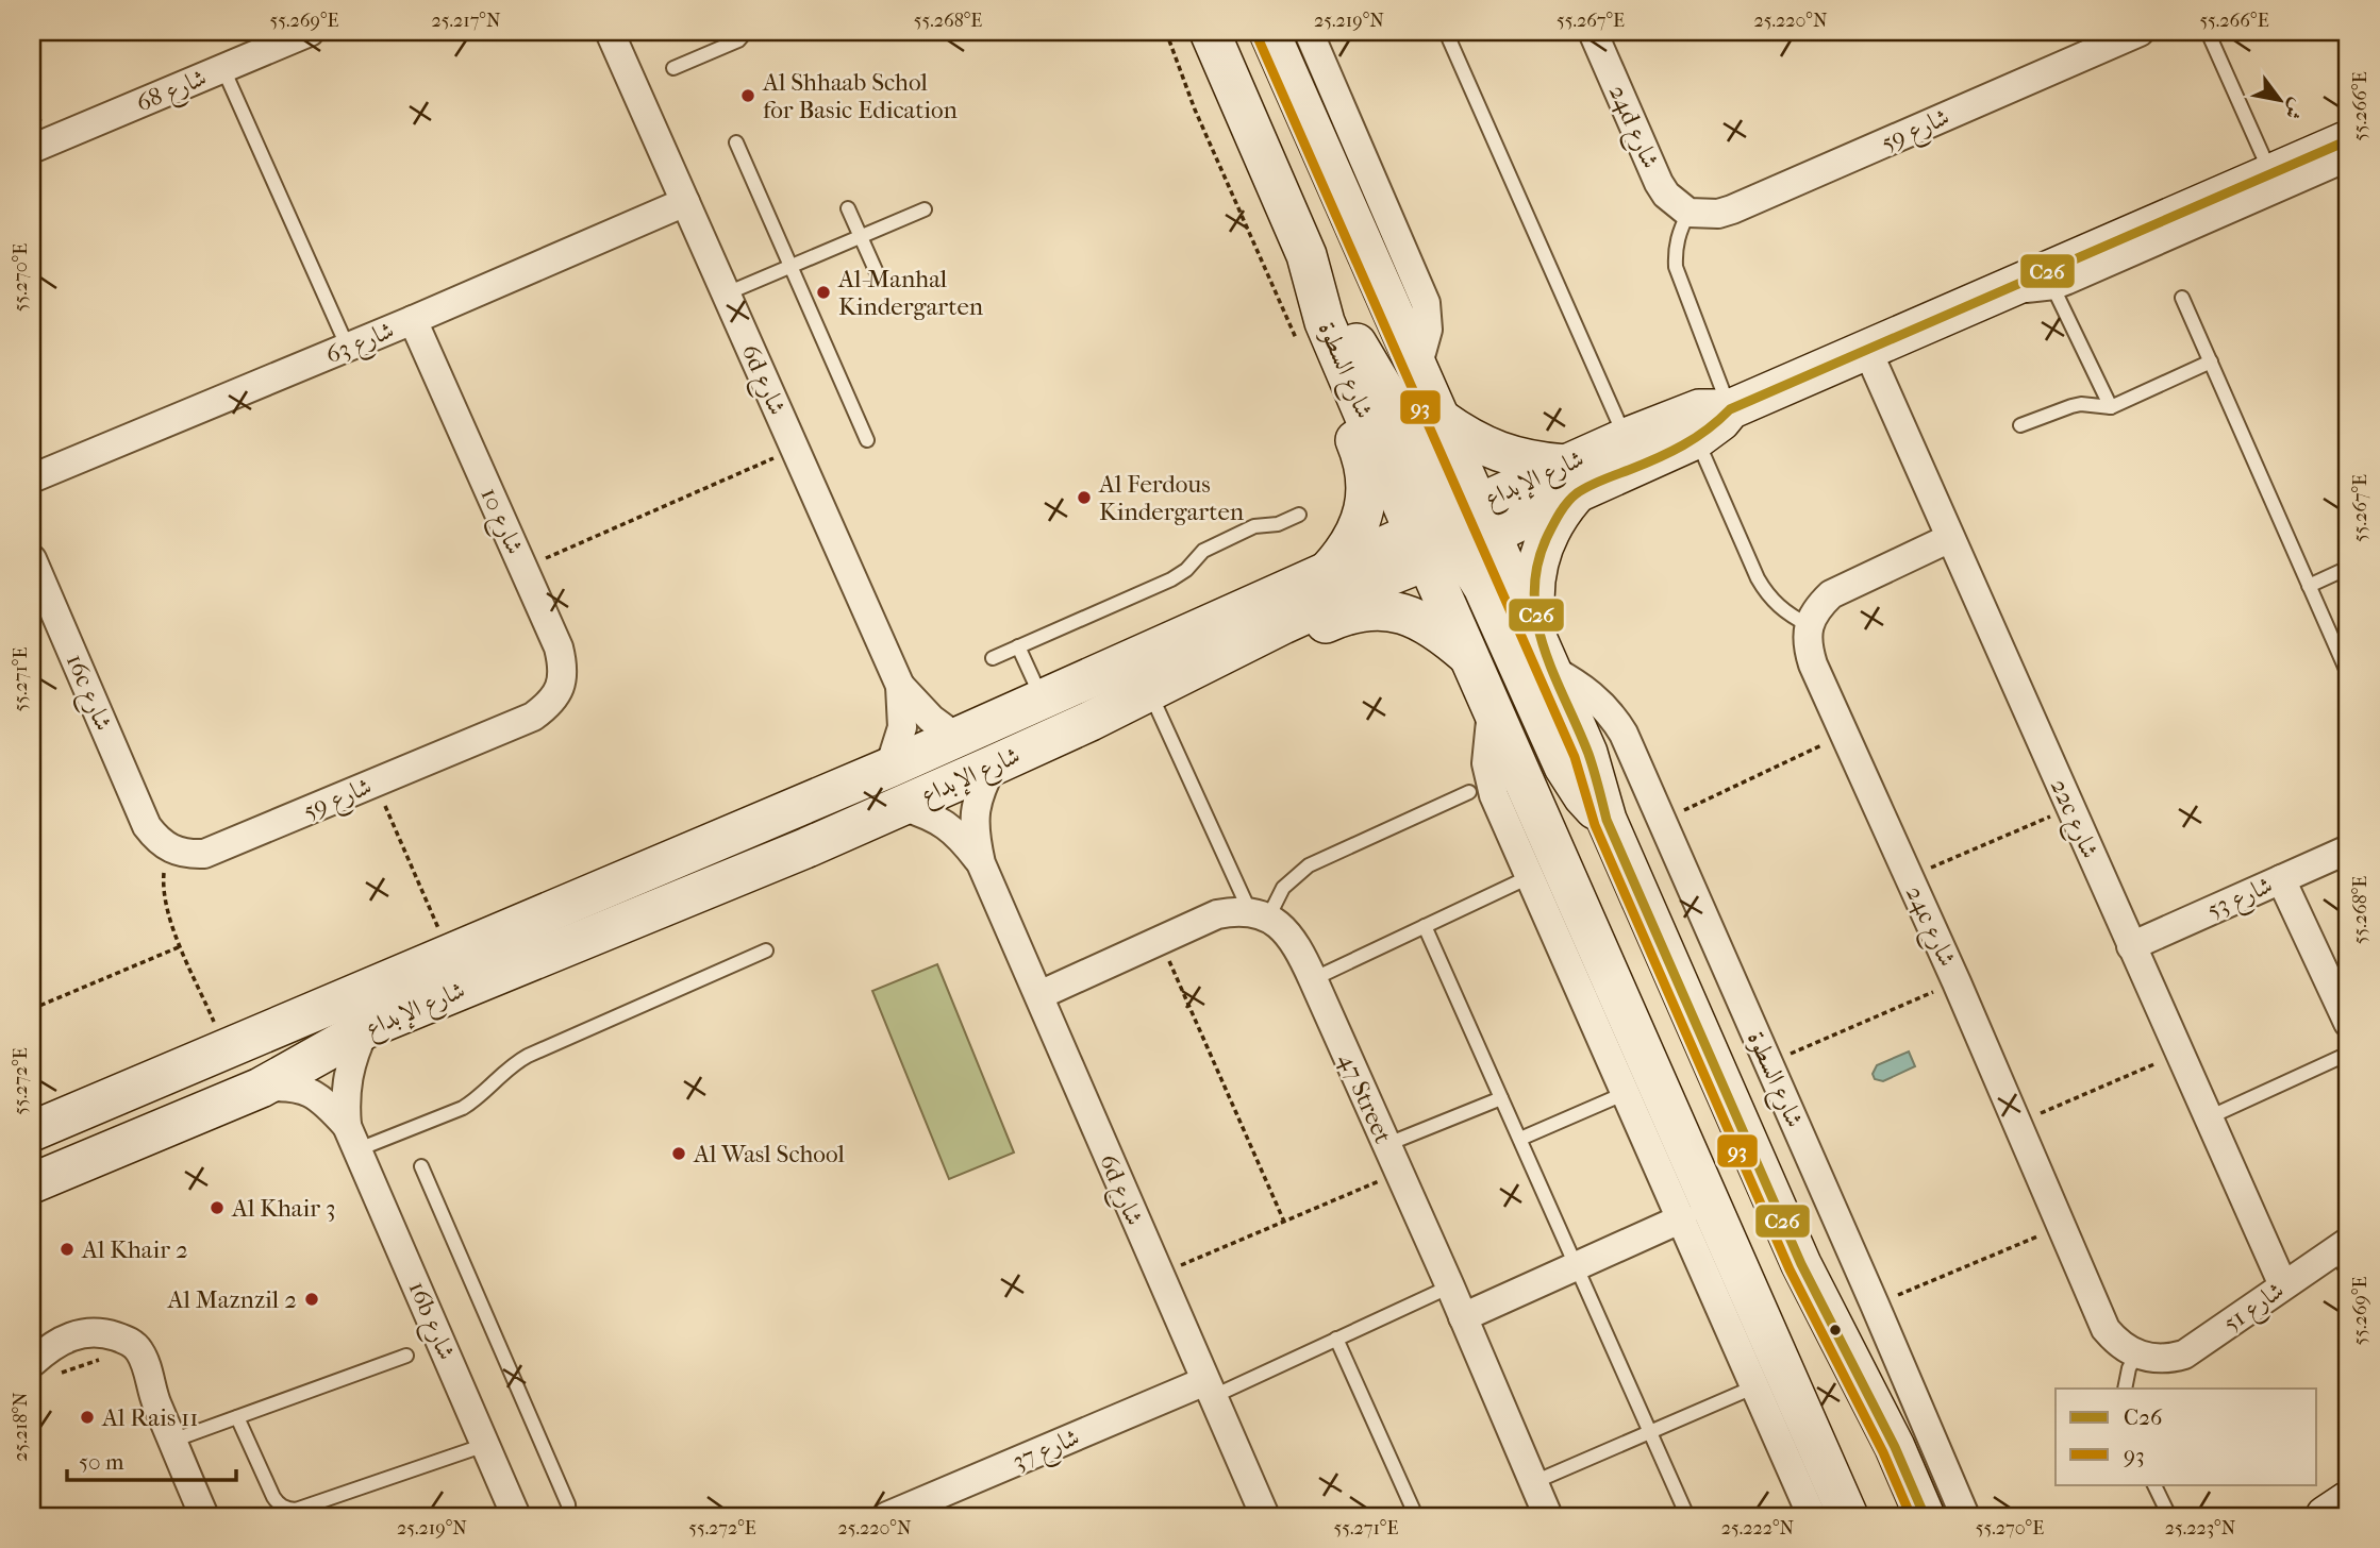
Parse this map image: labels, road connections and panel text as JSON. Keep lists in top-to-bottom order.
{
  "streets": {
    "main road": ["شارع السطوة", "شارع الإبداع"],
    "street": [
      "شارع 68",
      "24d شارع",
      "شارع 59",
      "شارع 63",
      "6d شارع",
      "شارع 10",
      "16c شارع",
      "22c شارع",
      "شارع 53",
      "24c شارع",
      "47 Street",
      "شارع 51",
      "16b شارع",
      "شارع 37"
    ]
  },
  "crossings": [
    ["24d شارع", "شارع 59"],
    ["شارع 59", "شارع 10"],
    ["شارع 59", "16c شارع"],
    ["شارع 63", "6d شارع"],
    ["شارع 63", "شارع 10"],
    ["شارع السطوة", "شارع الإبداع"],
    ["6d شارع", "شارع الإبداع"],
    ["6d شارع", "شارع 37"],
    ["شارع الإبداع", "22c شارع"],
    ["شارع الإبداع", "16b شارع"],
    ["22c شارع", "شارع 53"],
    ["22c شارع", "شارع 51"],
    ["24c شارع", "شارع 51"]
  ],
  "places": [
    "Al Shhaab Schol for Basic Edication",
    "Al-Manhal Kindergarten",
    "Al Ferdous Kindergarten",
    "Al Wasl School",
    "Al Khair 3",
    "Al Khair 2",
    "Al Maznzil 2",
    "Al Rais 11"
  ],
  "lines": ["transit line 93", "transit line C26"],
  "legend": ["C26", "93"],
  "scale_bar": "50 m",
  "north": "bottom right",
  "coordinates": [
    "55.269°E",
    "25.217°N",
    "55.268°E",
    "25.219°N",
    "55.267°E",
    "25.220°N",
    "55.266°E",
    "55.270°E",
    "55.271°E",
    "55.272°E",
    "25.218°N",
    "25.222°N",
    "25.223°N"
  ]
}
